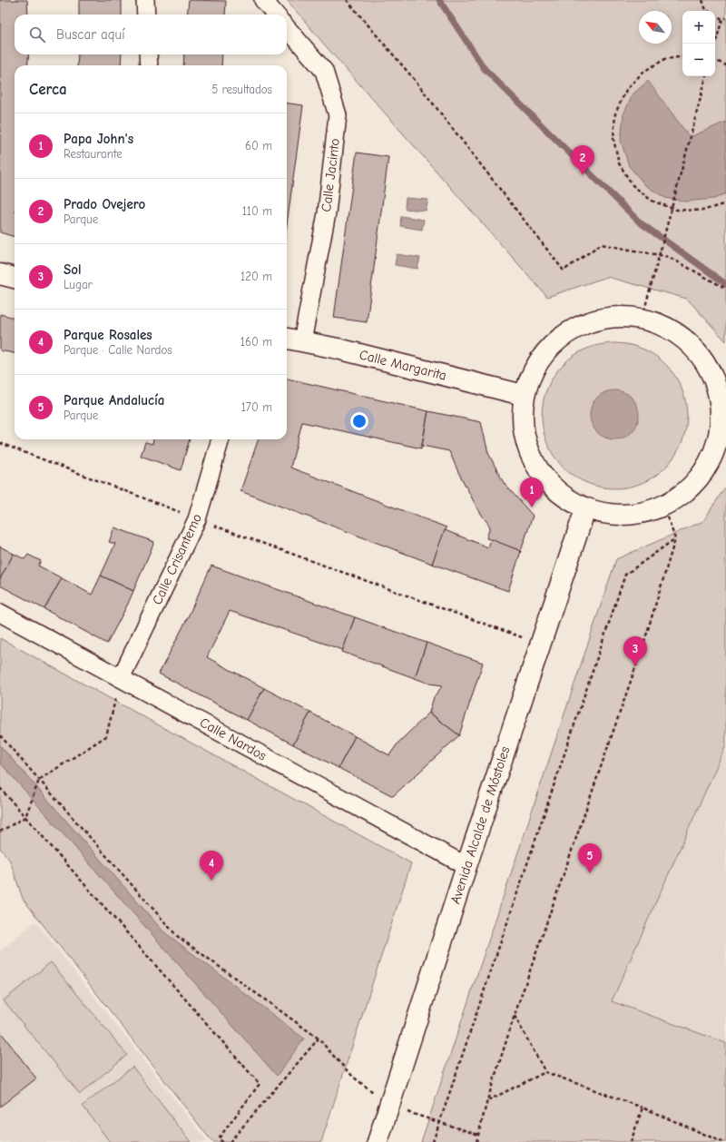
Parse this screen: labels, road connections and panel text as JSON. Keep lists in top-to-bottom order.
{
  "streets": {
    "street": [
      "Calle Jacinto",
      "Calle Margarita",
      "Calle Crisantemo",
      "Calle Nardos",
      "Avenida Alcalde de Móstoles"
    ]
  },
  "crossings": [
    ["Calle Jacinto", "Calle Margarita"],
    ["Calle Crisantemo", "Calle Nardos"],
    ["Calle Nardos", "Avenida Alcalde de Móstoles"]
  ],
  "north": "top left",
  "page": {
    "map_buttons": ["+", "−"],
    "search": "Buscar aquí",
    "heading": ["Cerca", "5 resultados"],
    "list": [
      {
        "mark": "1",
        "name": "Papa John's",
        "note": "Restaurante",
        "value": "60 m"
      },
      {
        "mark": "2",
        "name": "Prado Ovejero",
        "note": "Parque",
        "value": "110 m"
      },
      {
        "mark": "3",
        "name": "Sol",
        "note": "Lugar",
        "value": "120 m"
      },
      {
        "mark": "4",
        "name": "Parque Rosales",
        "note": "Parque · Calle Nardos",
        "value": "160 m"
      },
      {
        "mark": "5",
        "name": "Parque Andalucía",
        "note": "Parque",
        "value": "170 m"
      }
    ],
    "pins": [
      "2",
      "1",
      "3",
      "5",
      "4"
    ]
  }
}
